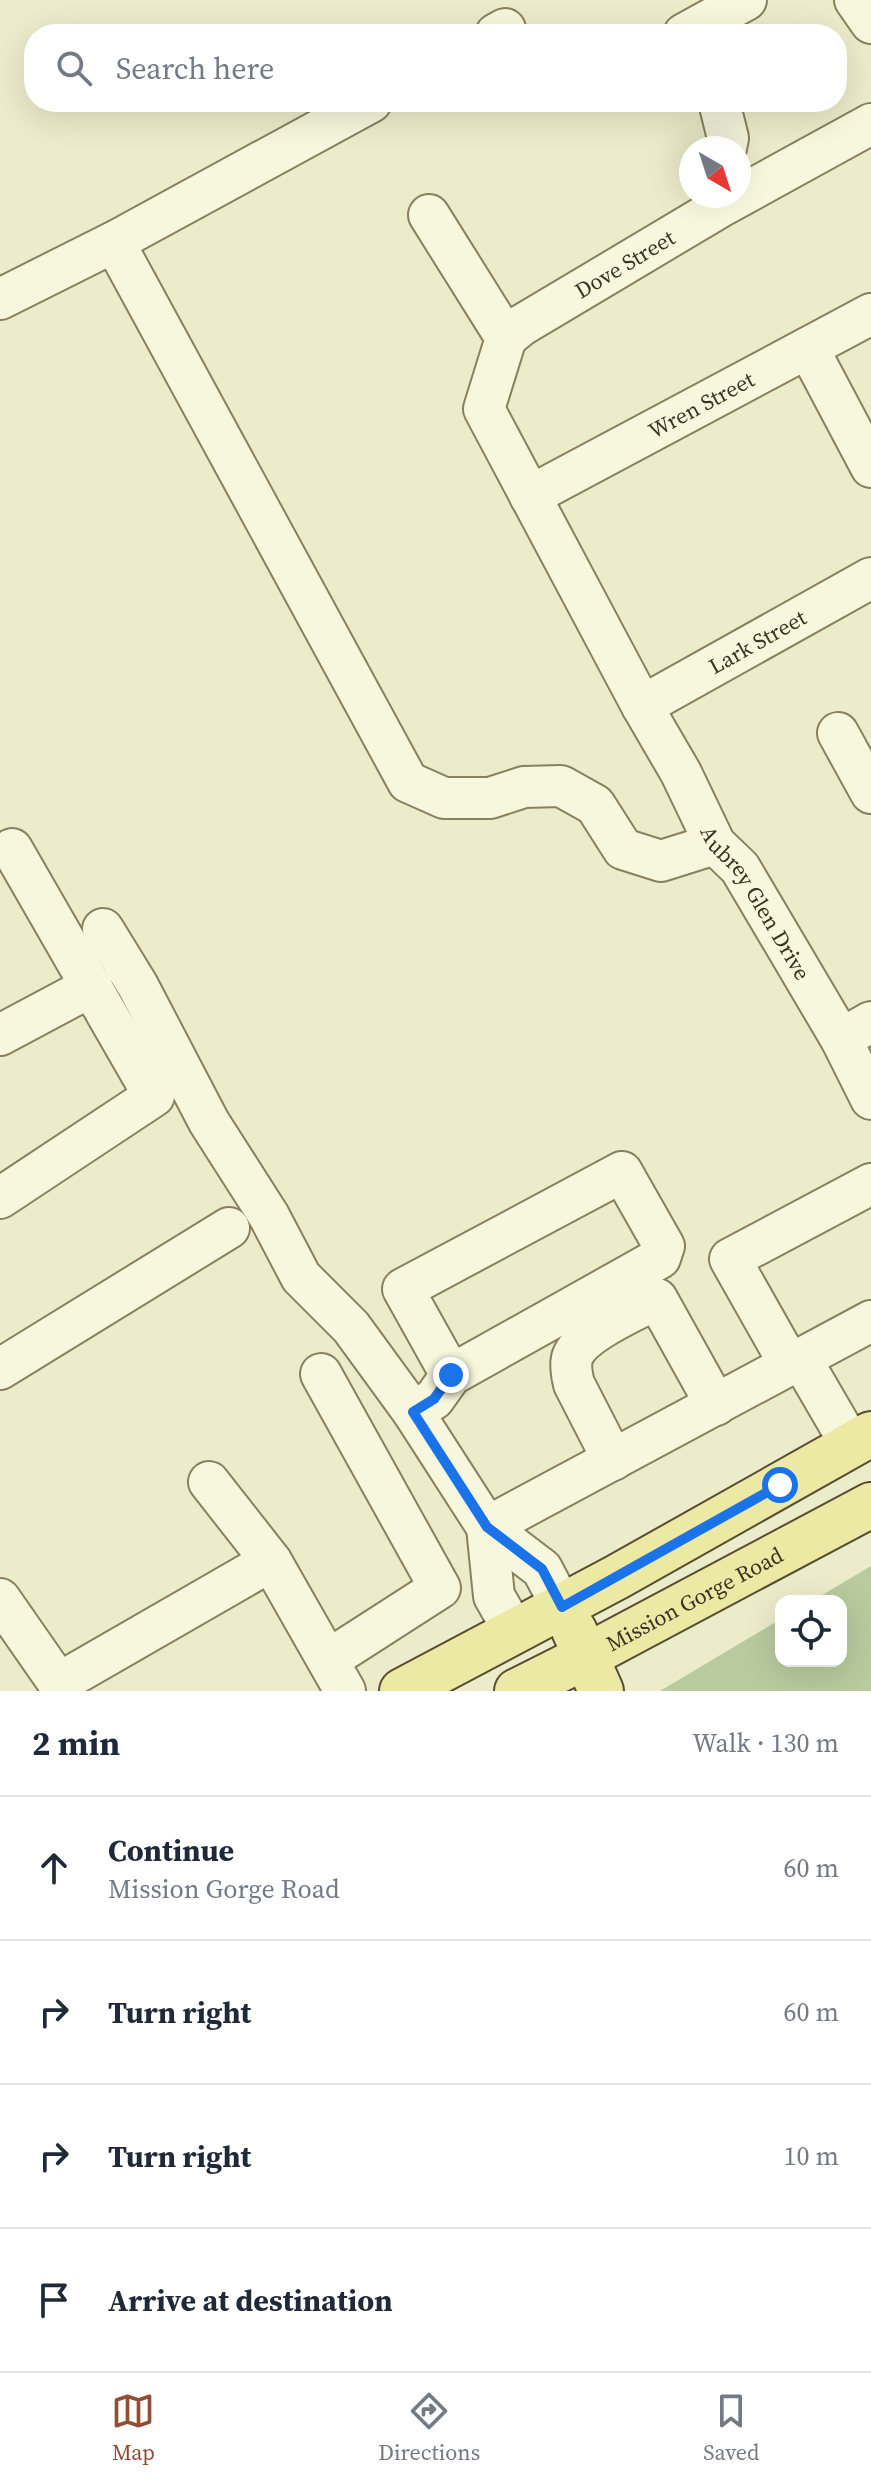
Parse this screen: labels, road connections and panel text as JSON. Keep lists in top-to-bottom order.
{
  "streets": {
    "main road": ["Mission Gorge Road"],
    "street": [
      "Dove Street",
      "Wren Street",
      "Lark Street",
      "Aubrey Glen Drive"
    ]
  },
  "crossings": [
    ["Dove Street", "Aubrey Glen Drive"],
    ["Wren Street", "Aubrey Glen Drive"],
    ["Lark Street", "Aubrey Glen Drive"]
  ],
  "north": "bottom right",
  "page": {
    "search": "Search here",
    "heading": ["2 min", "Walk · 130 m"],
    "list": [
      ["Continue", "Mission Gorge Road", "60 m"],
      ["Turn right", "60 m"],
      ["Turn right", "10 m"],
      "Arrive at destination"
    ],
    "nav": ["Map", "Directions", "Saved"]
  }
}
